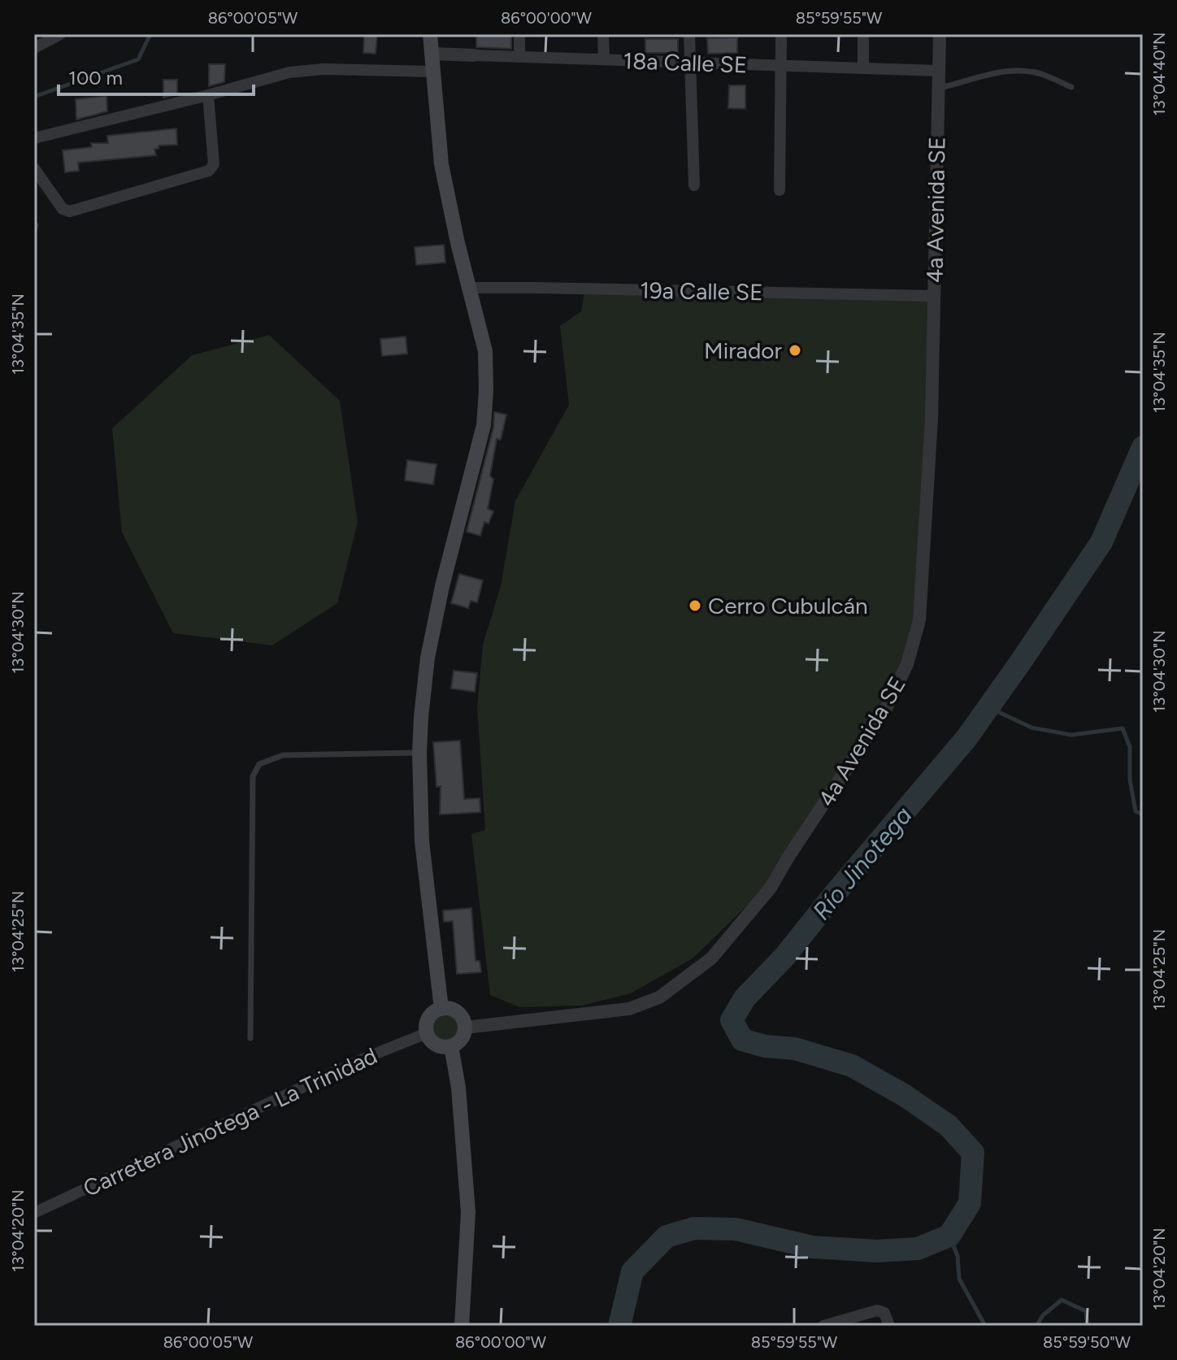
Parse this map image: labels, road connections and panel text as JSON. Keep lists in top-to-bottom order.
{
  "streets": {
    "street": [
      "18a Calle SE",
      "4a Avenida SE",
      "19a Calle SE",
      "Carretera Jinotega - La Trinidad"
    ]
  },
  "crossings": [
    ["18a Calle SE", "4a Avenida SE"],
    ["4a Avenida SE", "19a Calle SE"],
    ["4a Avenida SE", "Carretera Jinotega - La Trinidad"]
  ],
  "water": ["Río Jinotega"],
  "places": ["Mirador", "Cerro Cubulcán"],
  "scale_bar": "100 m",
  "coordinates": [
    "86°00'05\"W",
    "86°00'00\"W",
    "85°59'55\"W",
    "13°04'40\"N",
    "13°04'35\"N",
    "13°04'30\"N",
    "13°04'25\"N",
    "13°04'20\"N",
    "85°59'50\"W"
  ]
}
